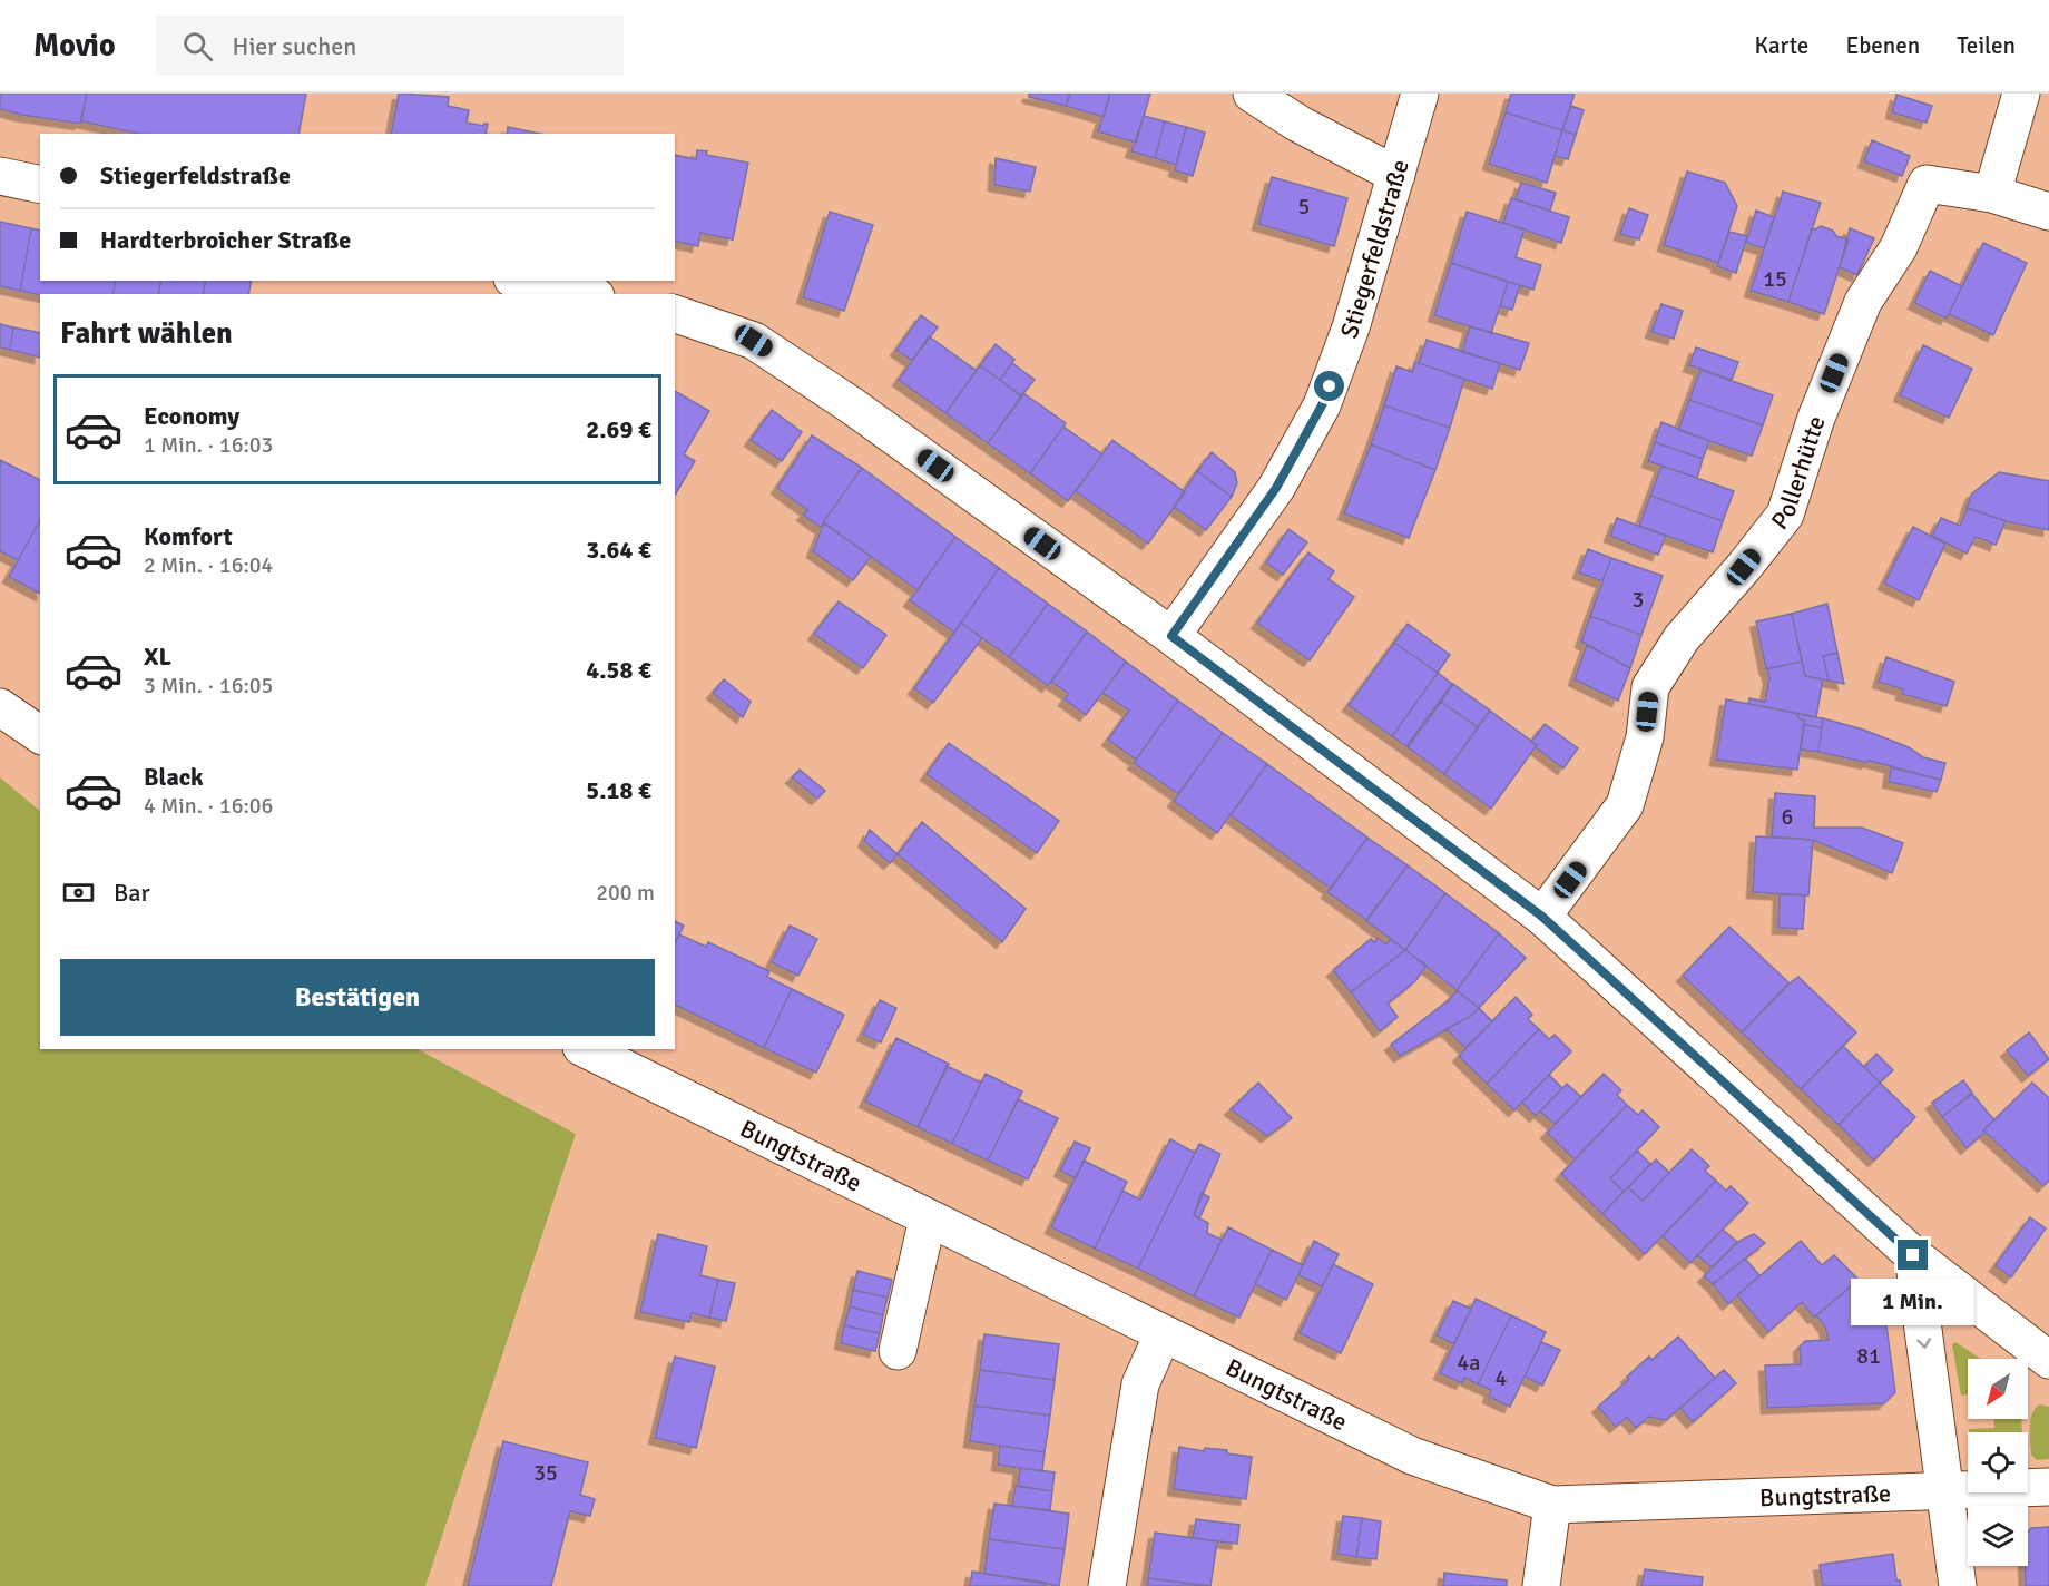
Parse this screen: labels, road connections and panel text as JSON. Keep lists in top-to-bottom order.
{
  "streets": {
    "street": ["Stiegerfeldstraße", "Pollerhütte", "Bungtstraße"]
  },
  "house_numbers": [
    "5",
    "15",
    "3",
    "6",
    "81",
    "4a",
    "4",
    "35"
  ],
  "north": "bottom left",
  "page": {
    "header": "Movio",
    "search": "Hier suchen",
    "nav": ["Karte", "Ebenen", "Teilen"],
    "banner": ["Stiegerfeldstraße", "Hardterbroicher Straße"],
    "heading": "Fahrt wählen",
    "list": [
      {
        "name": "Economy",
        "note": "1 Min. · 16:03",
        "value": "2.69 €"
      },
      {
        "name": "Komfort",
        "note": "2 Min. · 16:04",
        "value": "3.64 €"
      },
      {
        "name": "XL",
        "note": "3 Min. · 16:05",
        "value": "4.58 €"
      },
      {
        "name": "Black",
        "note": "4 Min. · 16:06",
        "value": "5.18 €"
      }
    ],
    "pay": ["Bar", "200 m"],
    "buttons": "Bestätigen",
    "bubble": "1 Min."
  }
}
